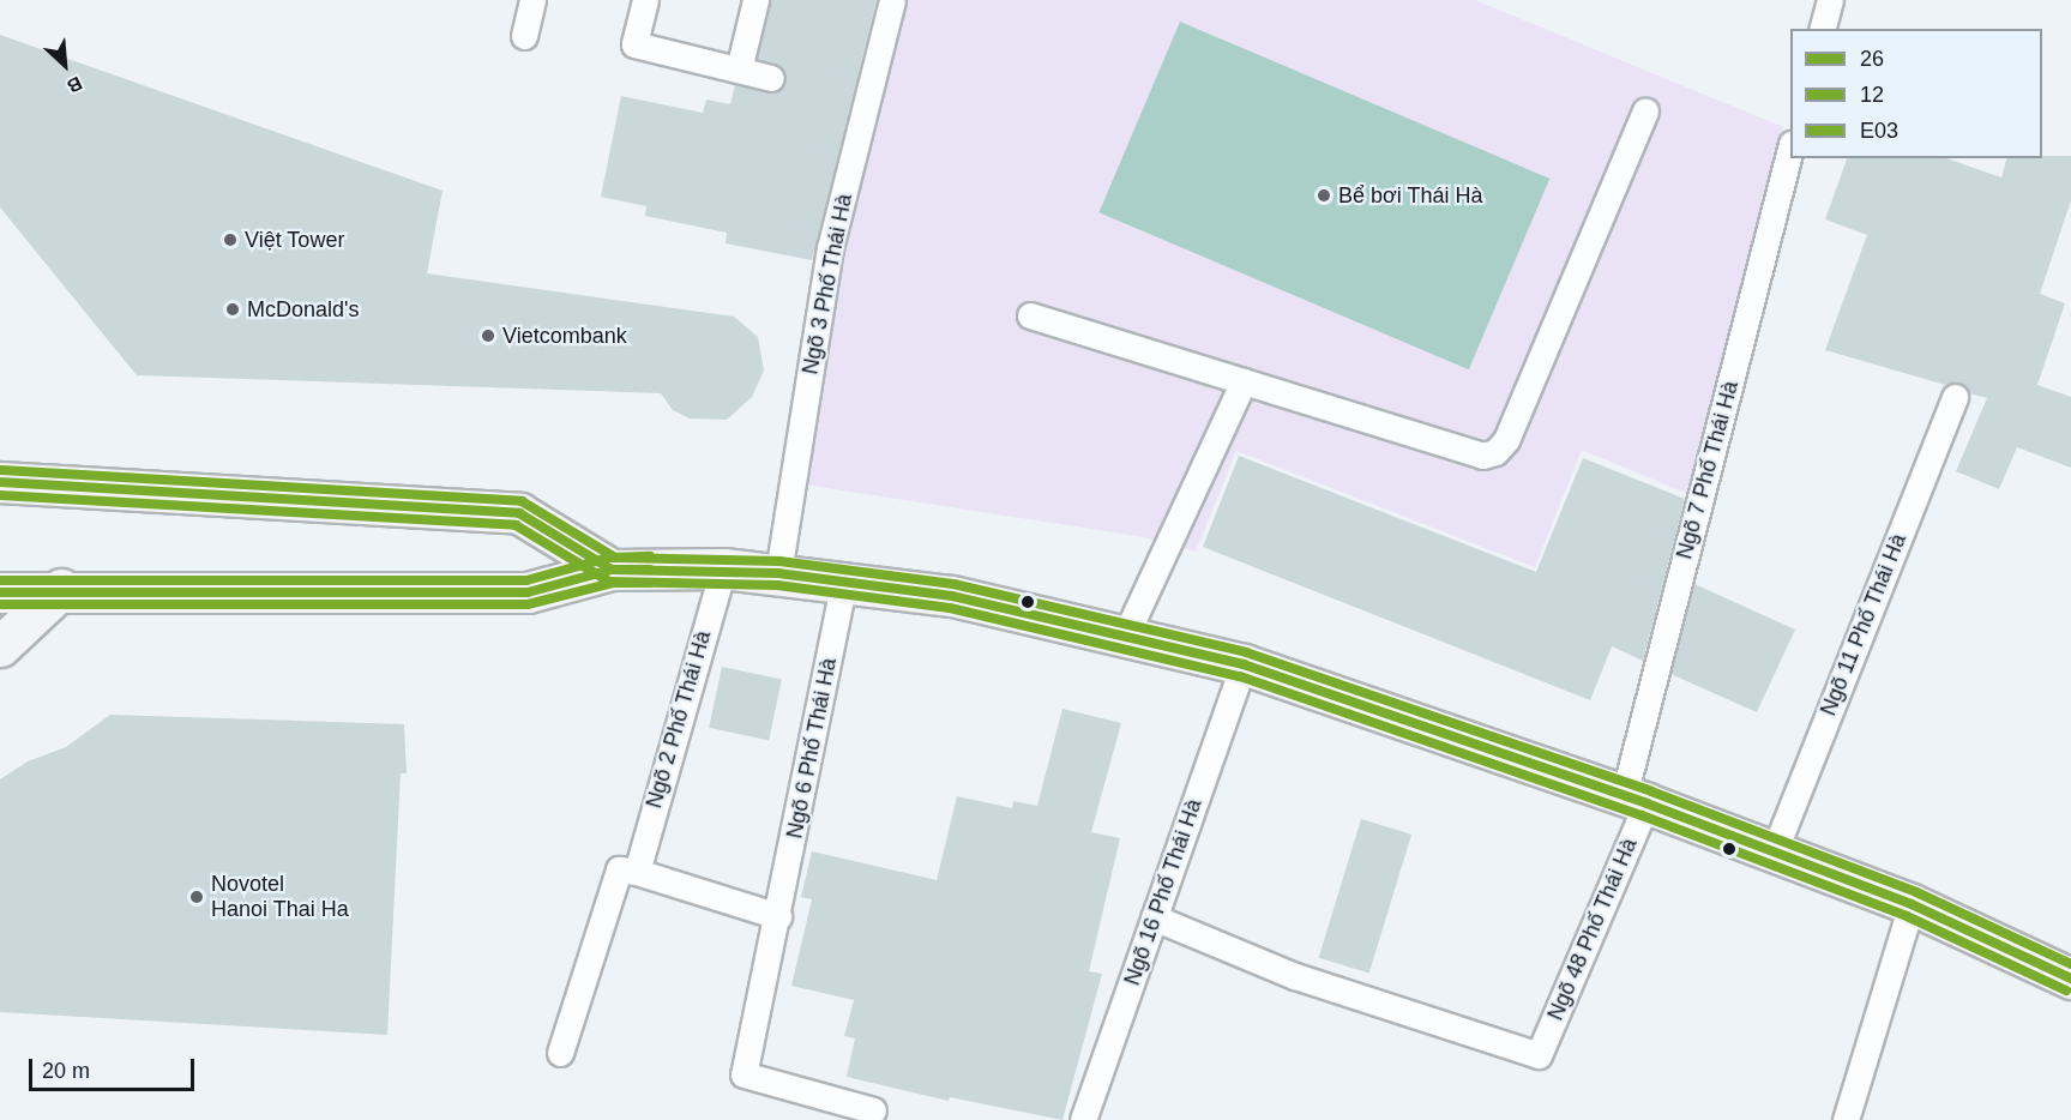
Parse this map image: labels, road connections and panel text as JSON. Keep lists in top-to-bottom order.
{
  "streets": {
    "lane": [
      "Ngõ 3 Phố Thái Hà",
      "Ngõ 7 Phố Thái Hà",
      "Ngõ 11 Phố Thái Hà",
      "Ngõ 2 Phố Thái Hà",
      "Ngõ 6 Phố Thái Hà",
      "Ngõ 16 Phố Thái Hà",
      "Ngõ 48 Phố Thái Hà"
    ]
  },
  "crossings": [
    ["Ngõ 7 Phố Thái Hà", "Ngõ 48 Phố Thái Hà"],
    ["Ngõ 16 Phố Thái Hà", "Ngõ 48 Phố Thái Hà"]
  ],
  "places": [
    "Bể bơi Thái Hà",
    "Việt Tower",
    "McDonald's",
    "Vietcombank",
    "Novotel Hanoi Thai Ha"
  ],
  "lines": ["transit line E03", "transit line 26", "transit line 12"],
  "legend": ["26", "12", "E03"],
  "scale_bar": "20 m",
  "north": "bottom right"
}
